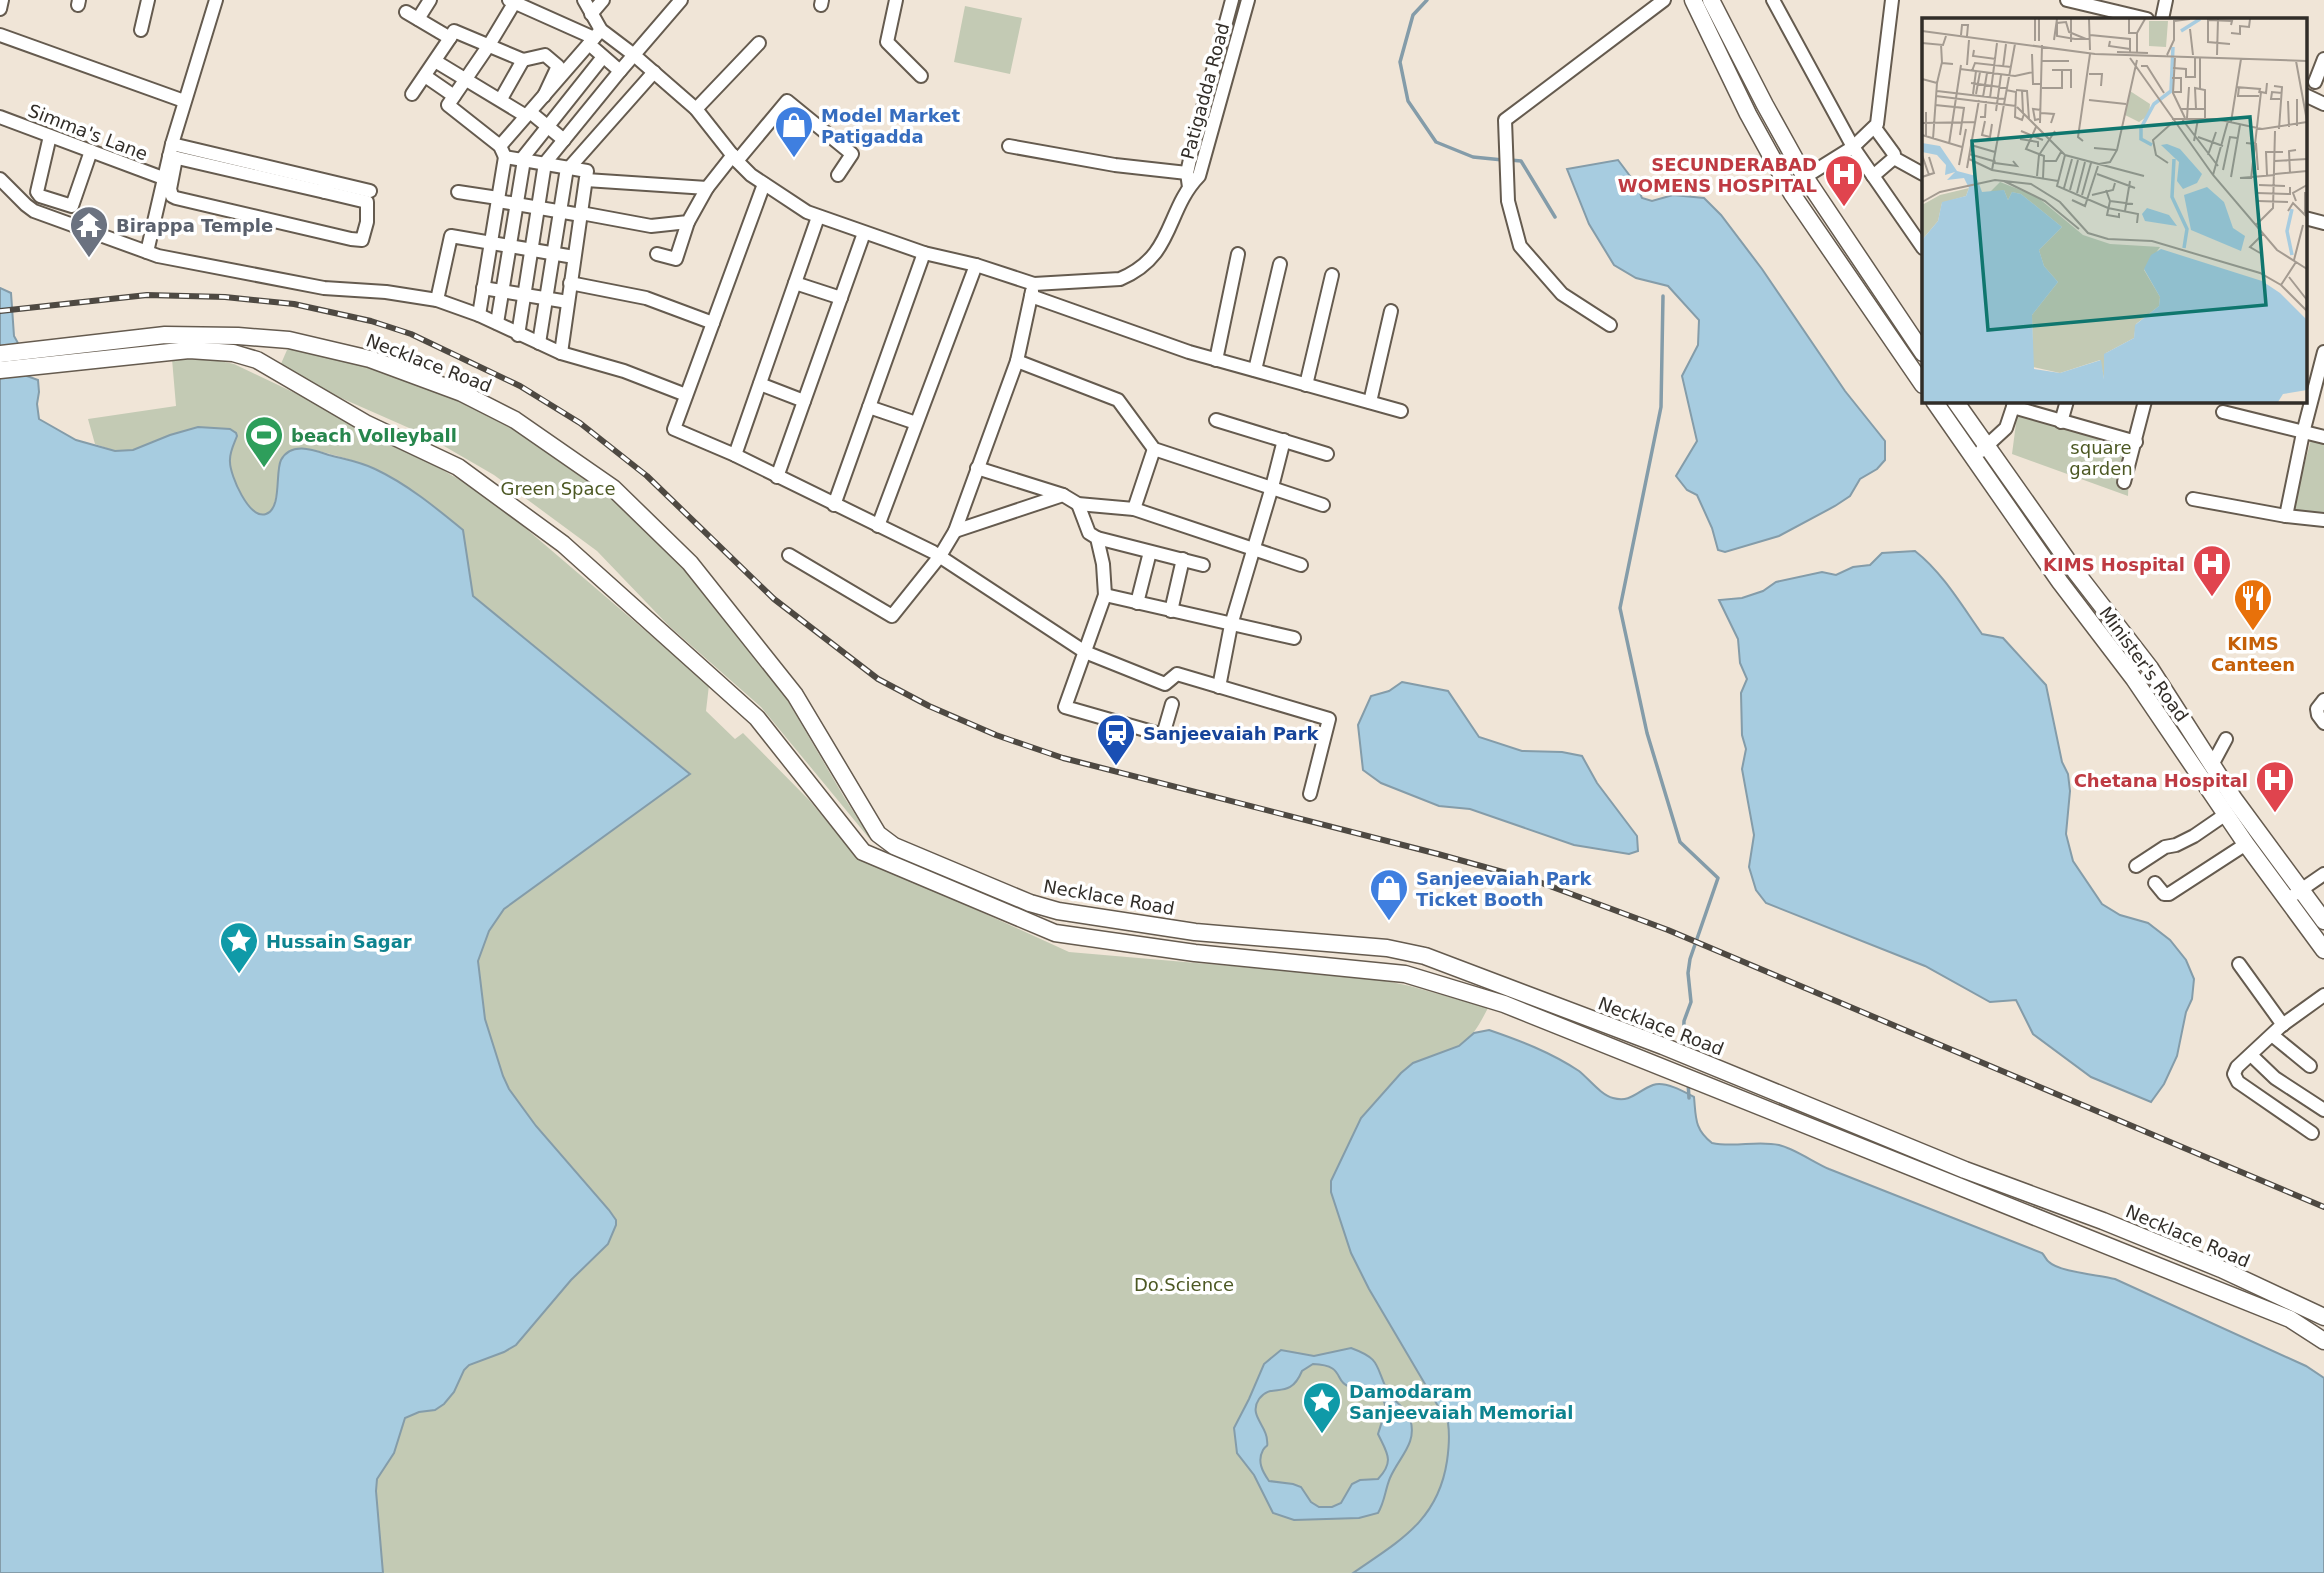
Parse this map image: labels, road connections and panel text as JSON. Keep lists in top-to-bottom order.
{
  "streets": {
    "main road": ["Necklace Road", "Minister's Road"],
    "street": ["Patigadda Road", "Simma's Lane"]
  },
  "parks": ["square garden", "Green Space", "Do.Science"],
  "places": {
    "shop": ["Model Market Patigadda", "Sanjeevaiah Park Ticket Booth"],
    "hospital": ["SECUNDERABAD WOMENS HOSPITAL", "KIMS Hospital", "Chetana Hospital"],
    "temple": ["Birappa Temple"],
    "sports": ["beach Volleyball"],
    "restaurant": ["KIMS Canteen"],
    "station": ["Sanjeevaiah Park"],
    "place": ["Hussain Sagar", "Damodaram Sanjeevaiah Memorial"]
  }
}
